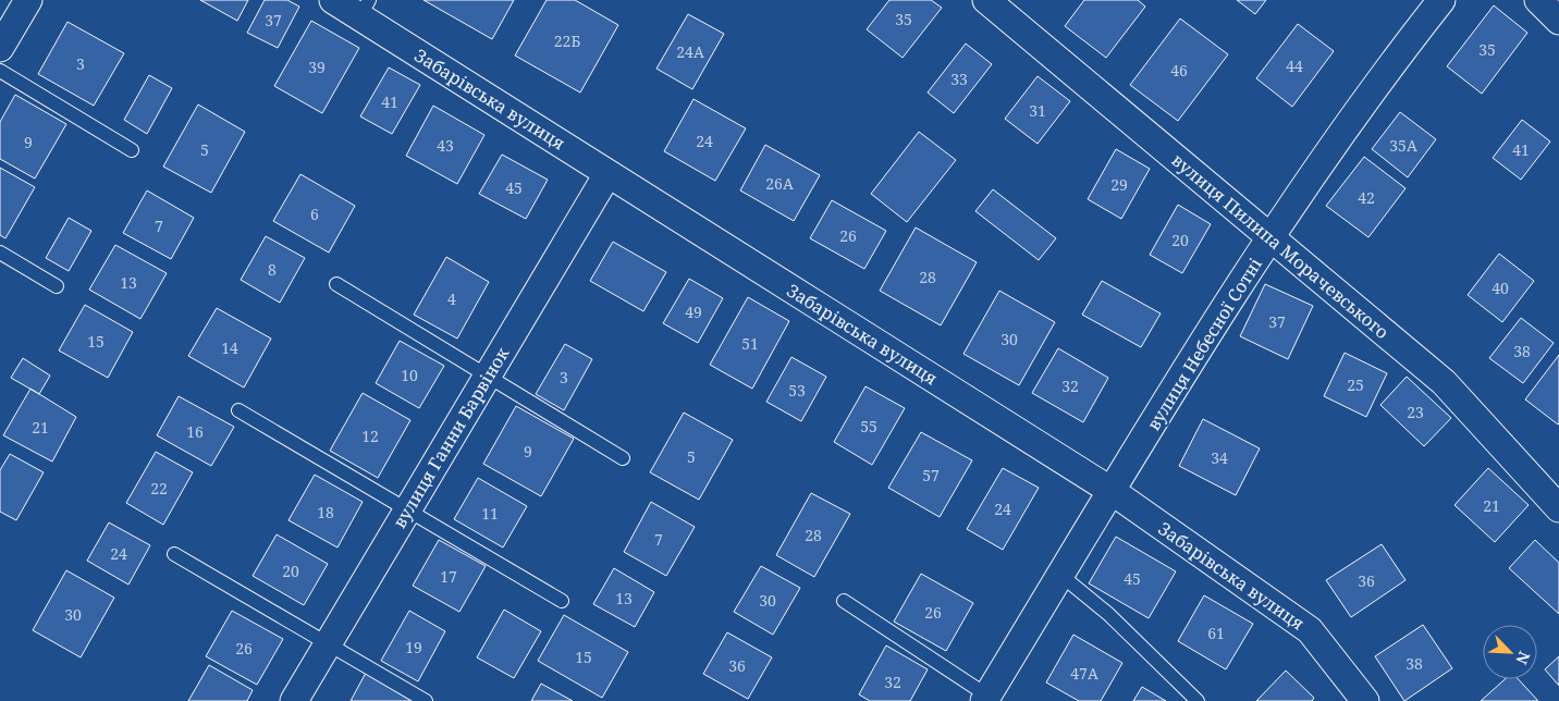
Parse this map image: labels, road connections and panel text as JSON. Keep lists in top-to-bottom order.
{
  "streets": {
    "street": [
      "Забарівська вулиця",
      "вулиця Пилипа Морачевського",
      "вулиця Небесної Сотні",
      "вулиця Ганни Барвінок"
    ]
  },
  "crossings": [
    ["Забарівська вулиця", "вулиця Небесної Сотні"],
    ["Забарівська вулиця", "вулиця Ганни Барвінок"],
    ["вулиця Пилипа Морачевського", "вулиця Небесної Сотні"]
  ],
  "house_numbers": [
    "35",
    "37",
    "22Б",
    "35",
    "24А",
    "3",
    "44",
    "39",
    "46",
    "33",
    "41",
    "31",
    "24",
    "9",
    "43",
    "35А",
    "5",
    "41",
    "26А",
    "29",
    "45",
    "42",
    "6",
    "7",
    "26",
    "20",
    "8",
    "28",
    "13",
    "40",
    "4",
    "49",
    "37",
    "30",
    "15",
    "51",
    "14",
    "38",
    "10",
    "3",
    "25",
    "32",
    "53",
    "23",
    "55",
    "21",
    "16",
    "12",
    "9",
    "5",
    "34",
    "57",
    "22",
    "21",
    "24",
    "18",
    "11",
    "28",
    "7",
    "24",
    "20",
    "17",
    "45",
    "36",
    "13",
    "30",
    "26",
    "30",
    "61",
    "19",
    "26",
    "15",
    "38",
    "36",
    "47А",
    "32"
  ],
  "north": "bottom right"
}
